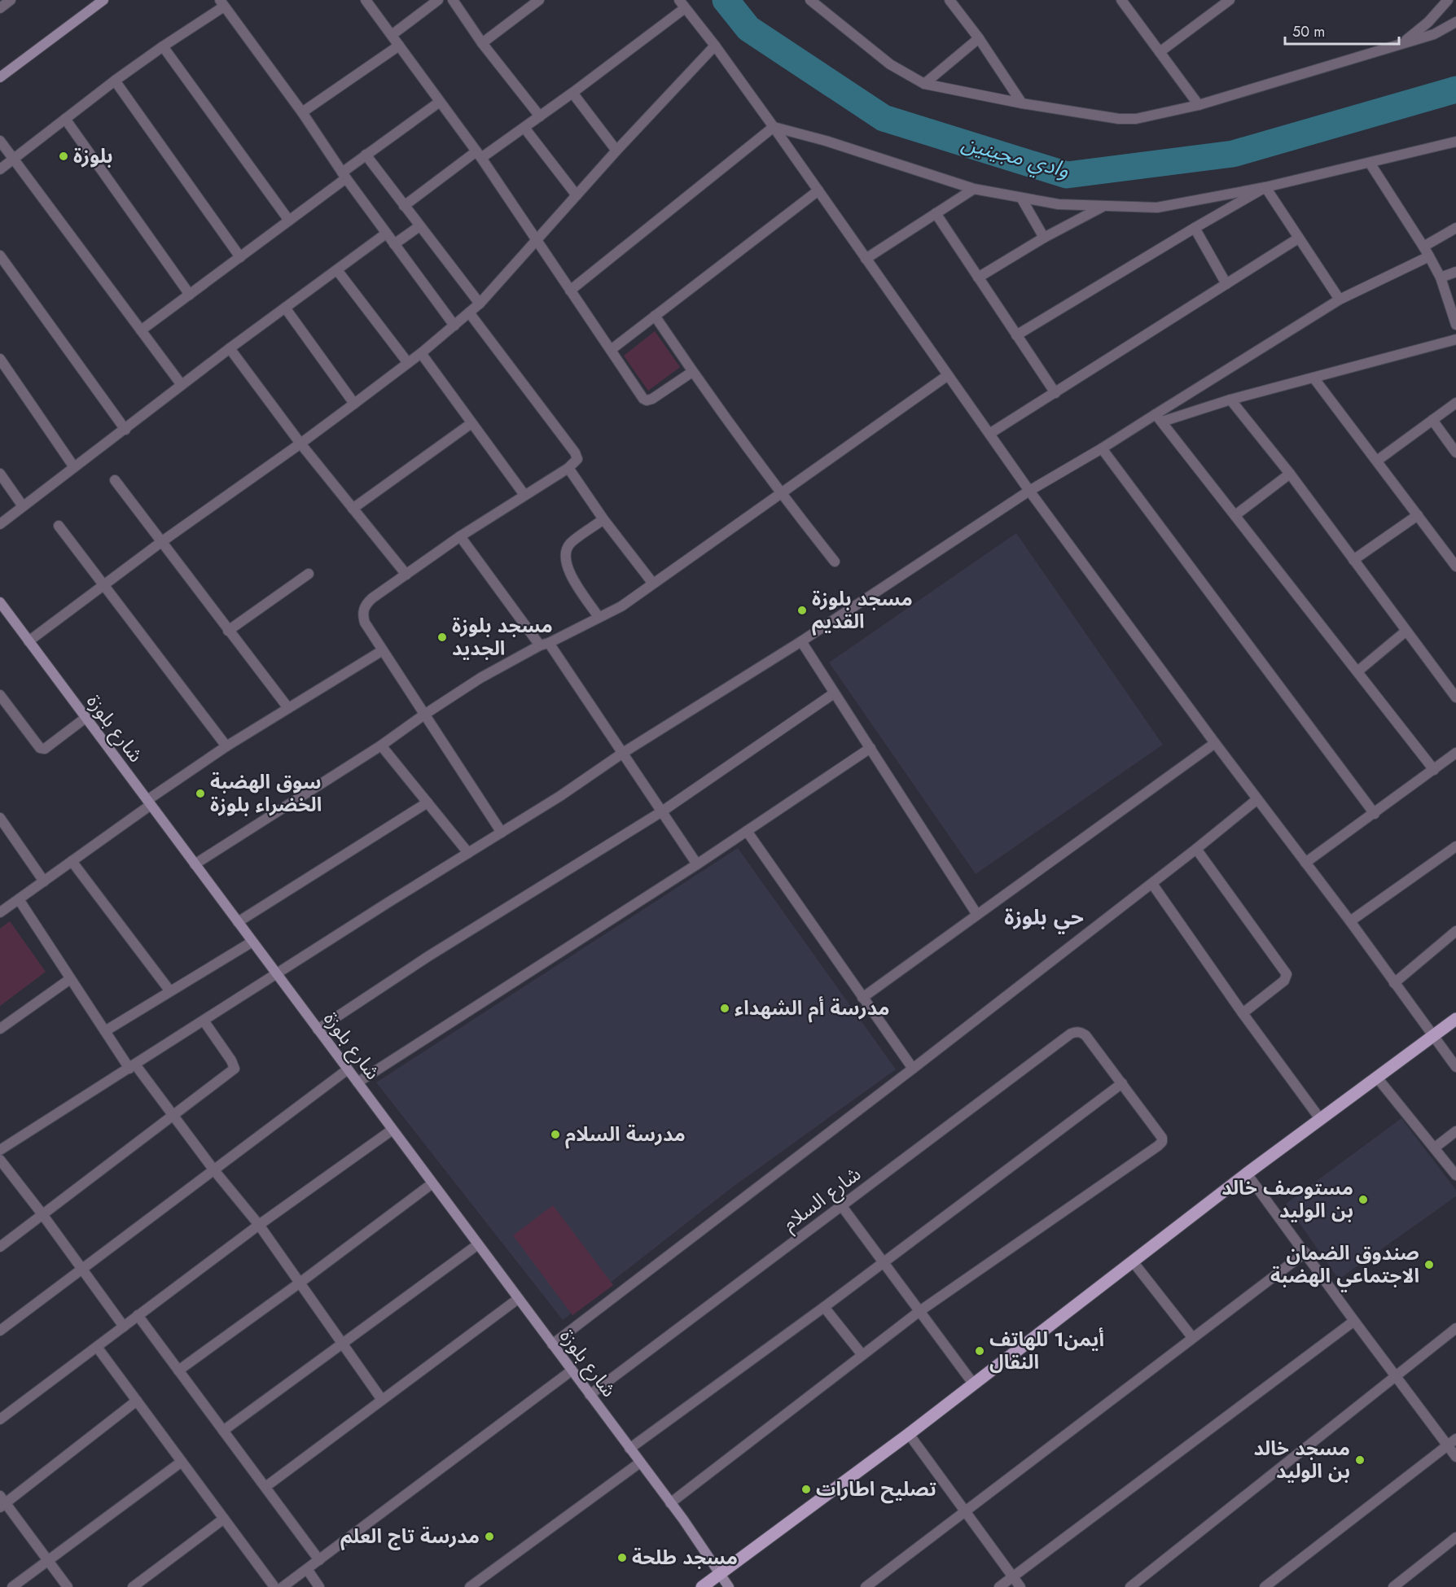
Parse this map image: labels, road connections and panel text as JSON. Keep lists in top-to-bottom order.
{
  "streets": {
    "street": ["شارع بلوزة", "شارع السلام"]
  },
  "crossings": [
    ["شارع بلوزة", "شارع السلام"]
  ],
  "districts": ["حي بلوزة"],
  "water": ["وادي مجينين"],
  "places": [
    "بلوزة",
    "مسجد بلوزة القديم",
    "مسجد بلوزة الجديد",
    "سوق الهضبة الخضراء بلوزة",
    "مدرسة أم الشهداء",
    "مدرسة السلام",
    "مستوصف خالد بن الوليد",
    "صندوق الضمان الاجتماعي الهضبة",
    "أيمن1 للهاتف النقال",
    "مسجد خالد بن الوليد",
    "تصليح اطارات",
    "مدرسة تاج العلم",
    "مسجد طلحة"
  ],
  "scale_bar": "50 m"
}
